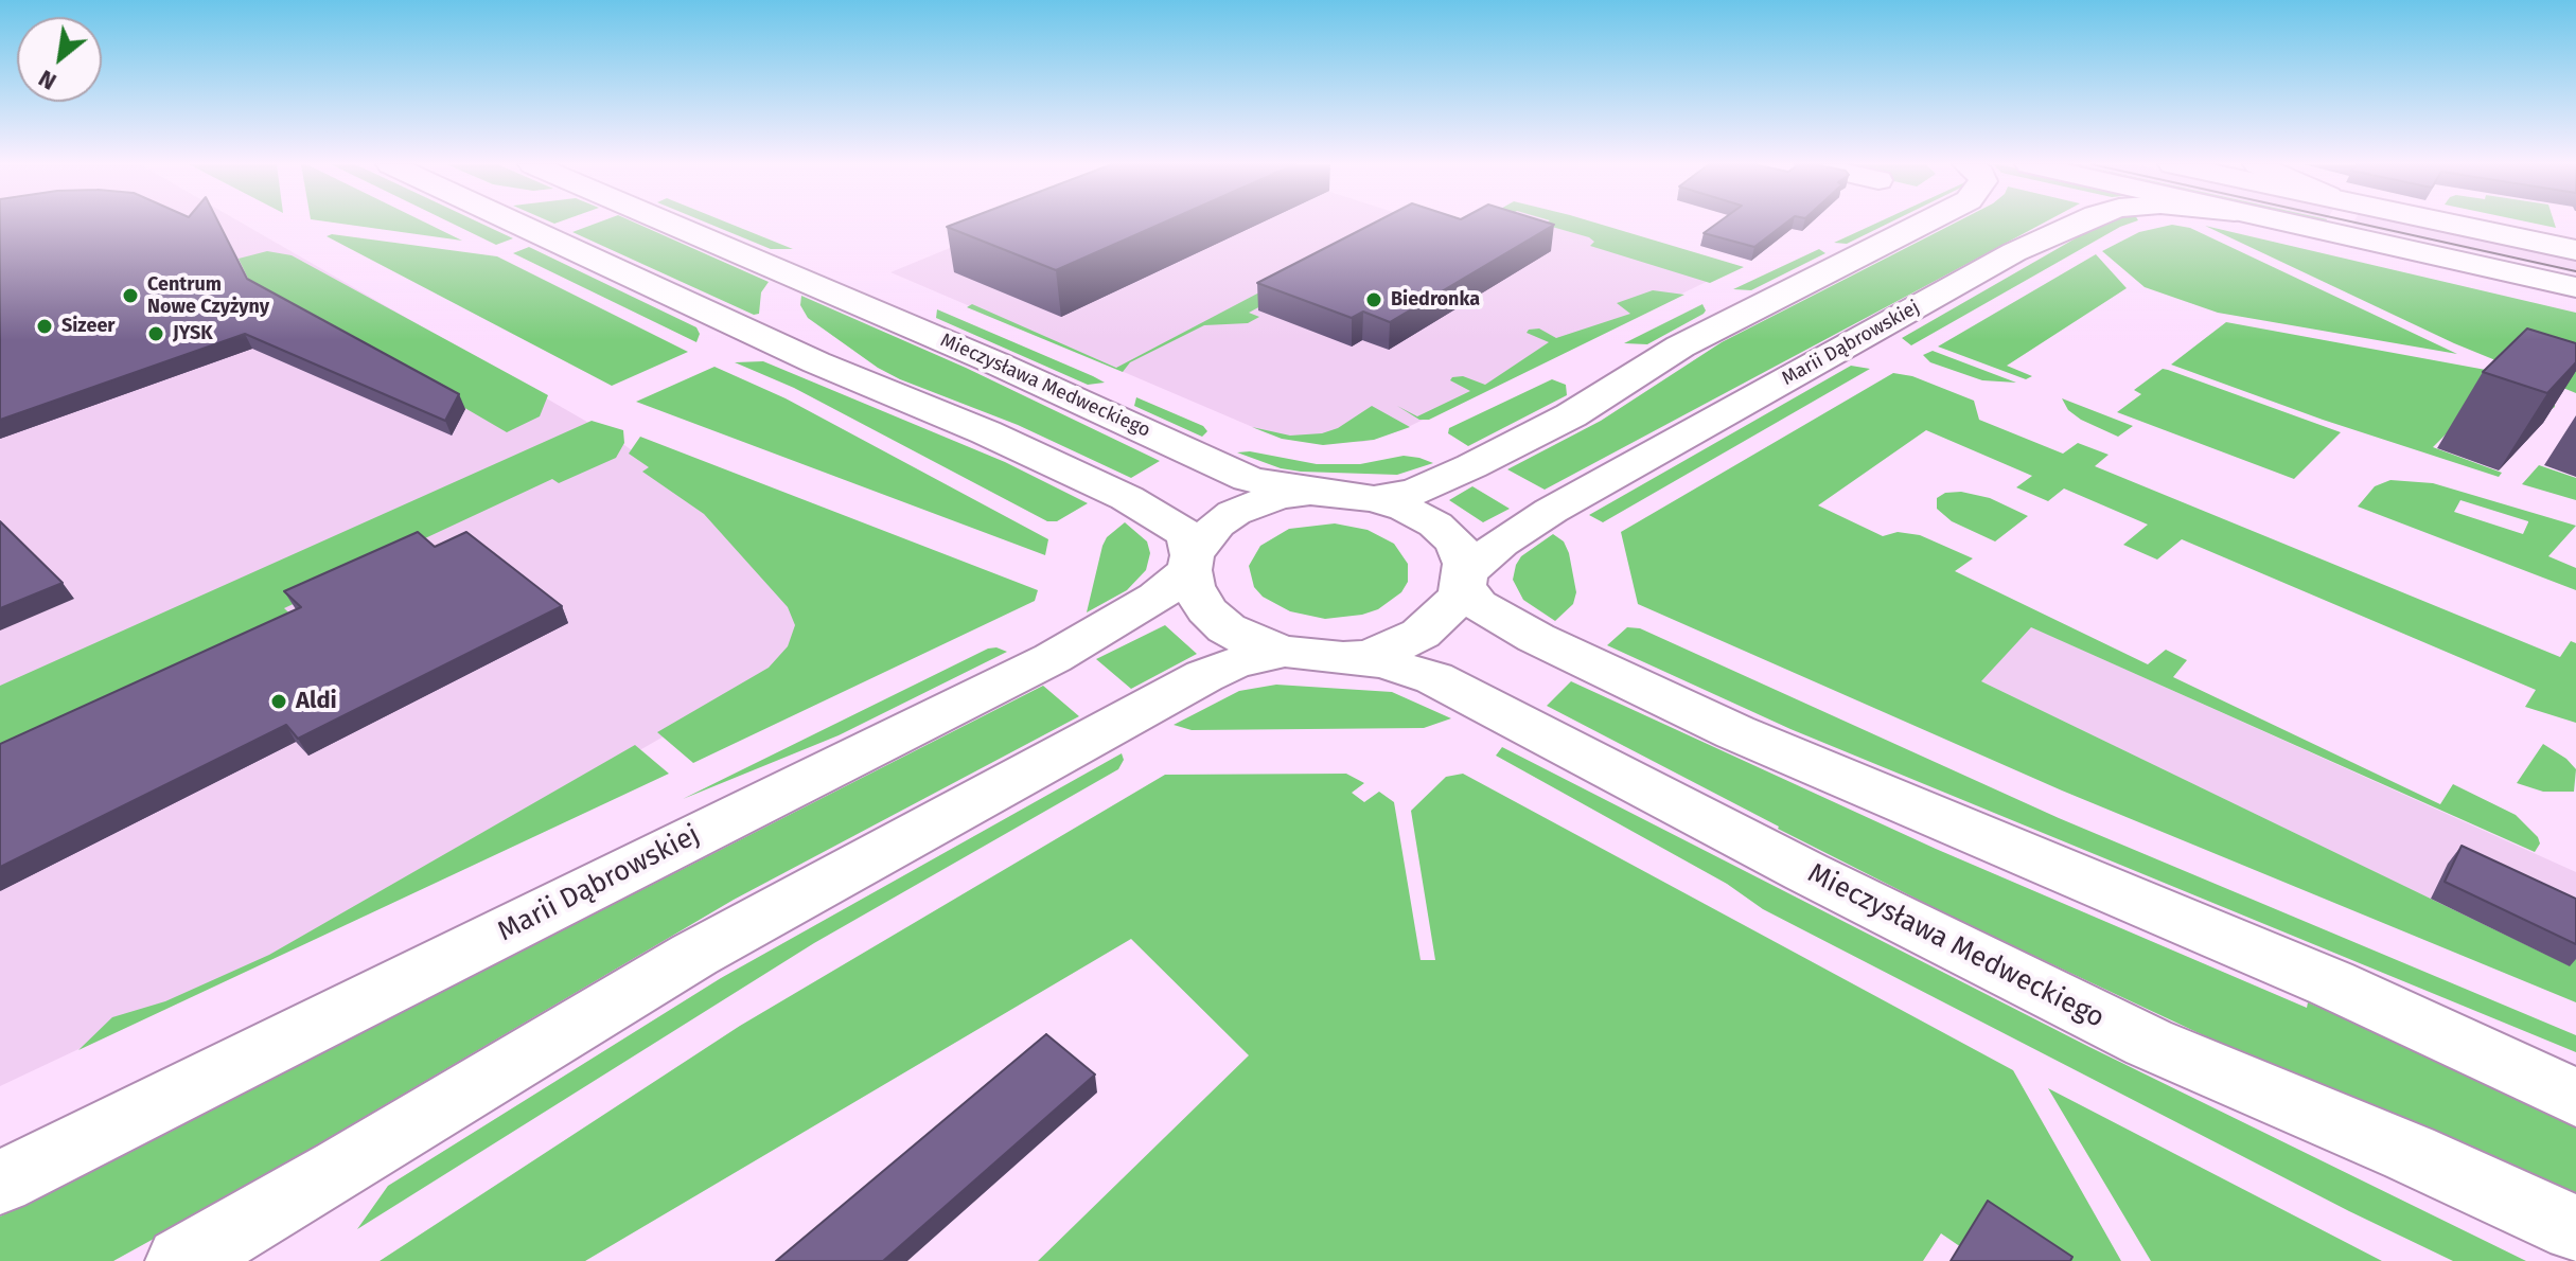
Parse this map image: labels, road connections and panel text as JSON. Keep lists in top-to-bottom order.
{
  "streets": {
    "street": ["Marii Dąbrowskiej", "Mieczysława Medweckiego"]
  },
  "crossings": [
    ["Marii Dąbrowskiej", "Mieczysława Medweckiego"]
  ],
  "places": [
    "Centrum Nowe Czyżyny",
    "Biedronka",
    "Sizeer",
    "JYSK",
    "Aldi"
  ],
  "north": "bottom left"
}
